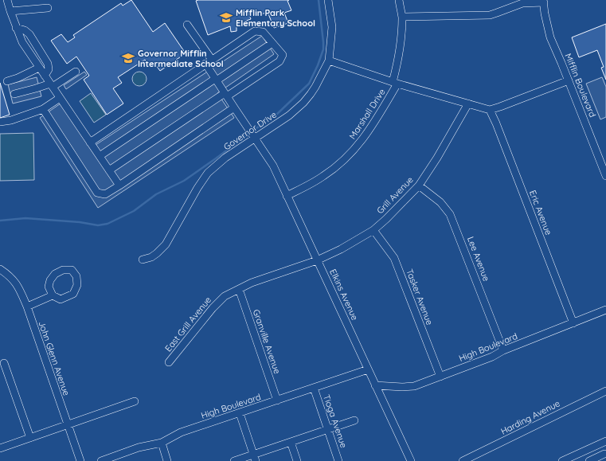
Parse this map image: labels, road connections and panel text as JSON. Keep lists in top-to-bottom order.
{
  "streets": {
    "street": [
      "Mifflin Boulevard",
      "Marshall Drive",
      "Governor Drive",
      "Grill Avenue",
      "Eric Avenue",
      "Lee Avenue",
      "Elkins Avenue",
      "Tasker Avenue",
      "East Grill Avenue",
      "Granville Avenue",
      "High Boulevard",
      "John Glenn Avenue",
      "Harding Avenue",
      "Tioga Avenue"
    ]
  },
  "crossings": [
    ["Marshall Drive", "Elkins Avenue"],
    ["Governor Drive", "Elkins Avenue"],
    ["Grill Avenue", "Lee Avenue"],
    ["Grill Avenue", "Elkins Avenue"],
    ["Grill Avenue", "Tasker Avenue"],
    ["Grill Avenue", "East Grill Avenue"],
    ["Grill Avenue", "Granville Avenue"],
    ["Eric Avenue", "High Boulevard"],
    ["Lee Avenue", "High Boulevard"],
    ["Elkins Avenue", "High Boulevard"],
    ["Tasker Avenue", "High Boulevard"],
    ["East Grill Avenue", "Granville Avenue"],
    ["Granville Avenue", "High Boulevard"],
    ["High Boulevard", "Tioga Avenue"]
  ],
  "places": {
    "school or university": ["Mifflin Park Elementary School", "Governor Mifflin Intermediate School"]
  }
}
